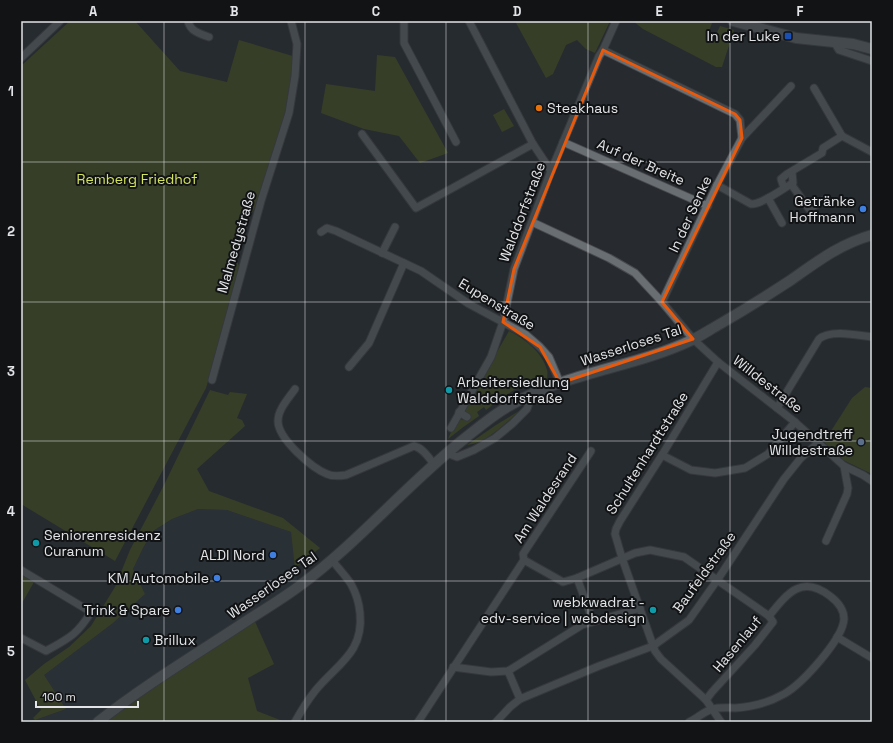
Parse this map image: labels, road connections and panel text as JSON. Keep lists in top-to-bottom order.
{
  "streets": {
    "main road": ["Wasserloses Tal"],
    "street": [
      "Auf der Breite",
      "Walddorfstraße",
      "In der Senke",
      "Malmedystraße",
      "Eupenstraße",
      "Willdestraße",
      "Schultenhardtstraße",
      "Am Waldesrand",
      "Baufeldstraße",
      "Hasenlauf"
    ]
  },
  "crossings": [
    ["Auf der Breite", "Walddorfstraße"],
    ["Auf der Breite", "In der Senke"],
    ["Walddorfstraße", "Eupenstraße"],
    ["Walddorfstraße", "Willdestraße"],
    ["In der Senke", "Willdestraße"],
    ["Eupenstraße", "Wasserloses Tal"],
    ["Wasserloses Tal", "Willdestraße"],
    ["Willdestraße", "Schultenhardtstraße"],
    ["Willdestraße", "Baufeldstraße"],
    ["Schultenhardtstraße", "Am Waldesrand"],
    ["Schultenhardtstraße", "Baufeldstraße"],
    ["Schultenhardtstraße", "Hasenlauf"],
    ["Am Waldesrand", "Baufeldstraße"],
    ["Am Waldesrand", "Hasenlauf"]
  ],
  "parks": ["Remberg Friedhof"],
  "places": {
    "transit": ["In der Luke"],
    "other": [
      "Steakhaus",
      "Getränke Hoffmann",
      "Arbeitersiedlung Walddorfstraße",
      "Jugendtreff Willdestraße",
      "Seniorenresidenz Curanum",
      "ALDI Nord",
      "KM Automobile",
      "Trink & Spare",
      "webkwadrat - edv-service | webdesign",
      "Brillux"
    ]
  },
  "scale_bar": "100 m",
  "grid": {
    "columns": [
      "A",
      "B",
      "C",
      "D",
      "E",
      "F"
    ],
    "rows": [
      "1",
      "2",
      "3",
      "4",
      "5"
    ]
  }
}
